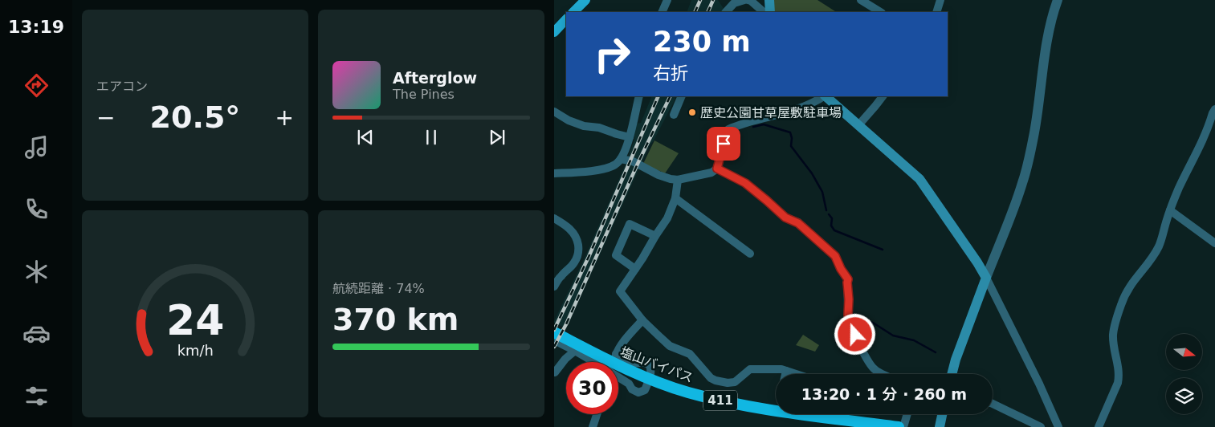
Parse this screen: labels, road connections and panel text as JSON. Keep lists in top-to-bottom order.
{
  "streets": {
    "highway": ["塩山バイパス", "411"]
  },
  "places": ["歴史公園甘草屋敷駐車場"],
  "north": "right",
  "page": {
    "tabs": "13:19",
    "tile": [
      "エアコン",
      ["航続距離 · 74%", "370 km"]
    ],
    "turn": ["230 m", "右折"],
    "song": ["Afterglow", "The Pines"],
    "heat": ["−", "20.5°", "+"],
    "limit": "30",
    "trip": "13:20 · 1 分 · 260 m",
    "gauge": ["24", "km/h"]
  }
}
